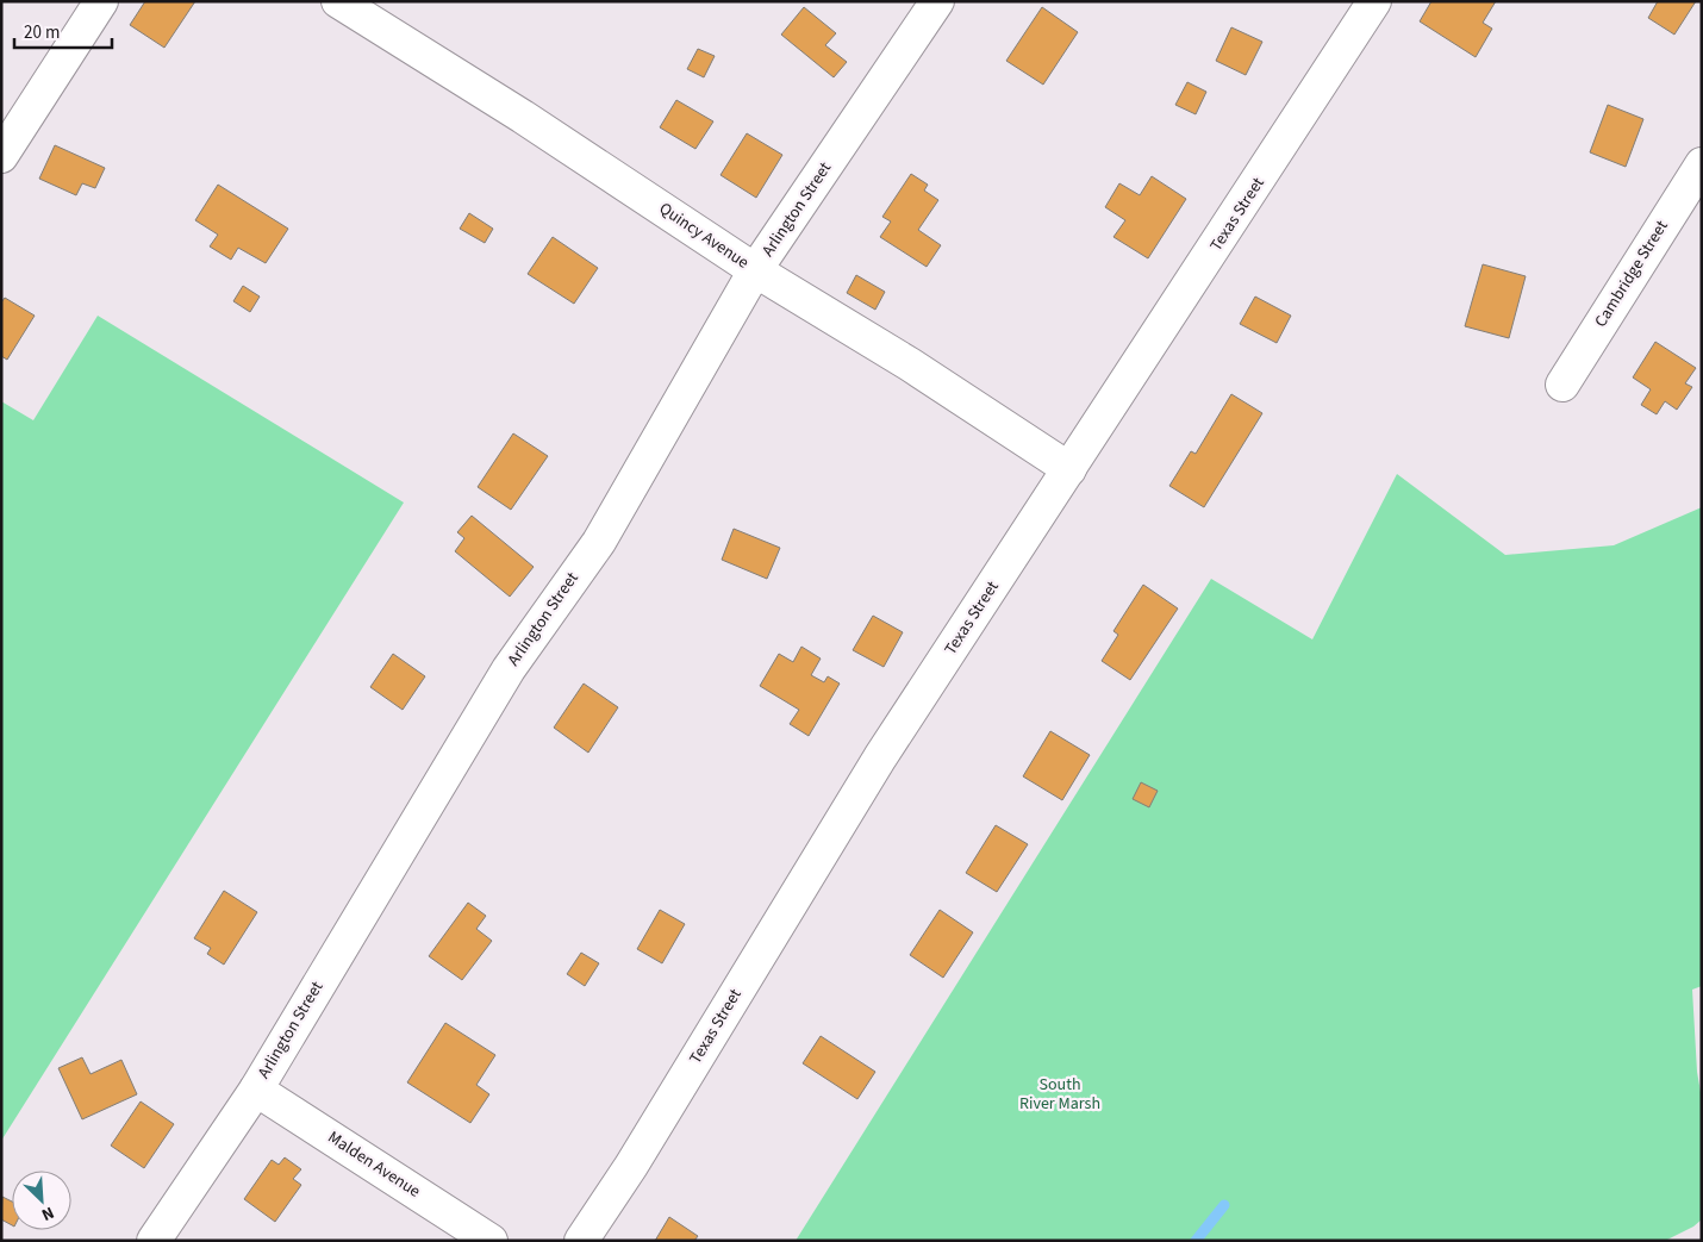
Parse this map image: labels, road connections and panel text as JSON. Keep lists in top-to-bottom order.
{
  "streets": {
    "street": [
      "Arlington Street",
      "Texas Street",
      "Quincy Avenue",
      "Cambridge Street",
      "Malden Avenue"
    ]
  },
  "crossings": [
    ["Arlington Street", "Quincy Avenue"],
    ["Arlington Street", "Malden Avenue"],
    ["Texas Street", "Quincy Avenue"]
  ],
  "parks": ["South River Marsh"],
  "scale_bar": "20 m",
  "north": "bottom right"
}
